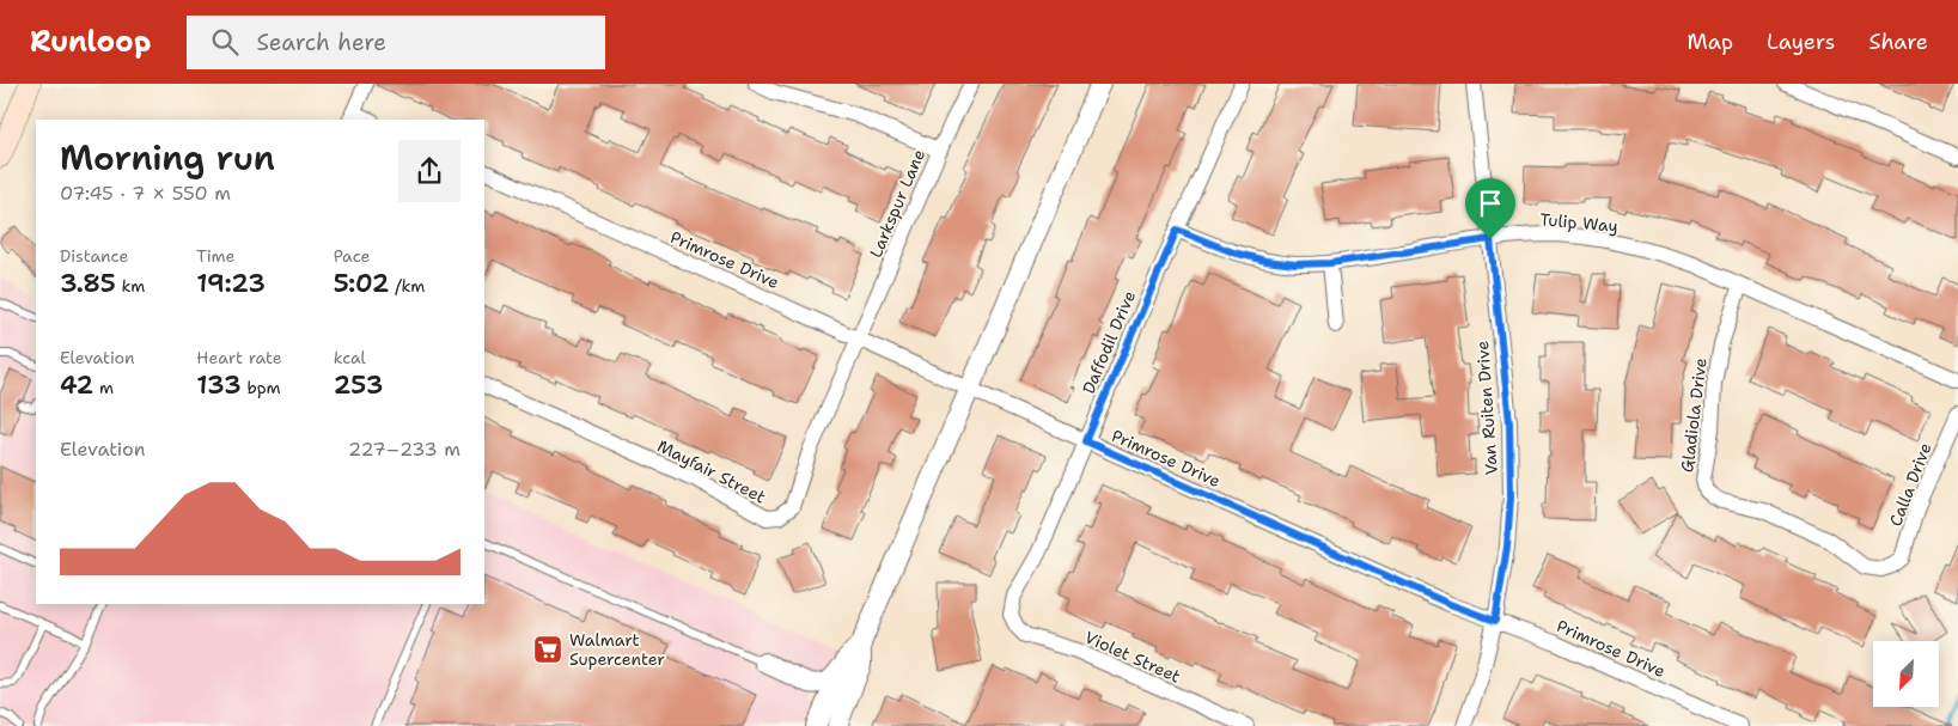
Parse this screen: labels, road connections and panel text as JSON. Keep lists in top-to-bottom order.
{
  "streets": {
    "street": [
      "Larkspur Lane",
      "Tulip Way",
      "Primrose Drive",
      "Daffodil Drive",
      "Van Ruiten Drive",
      "Gladiola Drive",
      "Mayfair Street",
      "Calla Drive",
      "Violet Street"
    ]
  },
  "crossings": [
    ["Larkspur Lane", "Primrose Drive"],
    ["Larkspur Lane", "Mayfair Street"],
    ["Tulip Way", "Daffodil Drive"],
    ["Tulip Way", "Van Ruiten Drive"],
    ["Tulip Way", "Gladiola Drive"],
    ["Primrose Drive", "Daffodil Drive"],
    ["Primrose Drive", "Van Ruiten Drive"],
    ["Primrose Drive", "Mayfair Street"],
    ["Daffodil Drive", "Violet Street"],
    ["Gladiola Drive", "Calla Drive"]
  ],
  "places": {
    "supermarket": ["Walmart Supercenter"]
  },
  "north": "bottom left",
  "page": {
    "header": "Runloop",
    "search": "Search here",
    "nav": ["Map", "Layers", "Share"],
    "heading": ["Morning run", "07:45 · 7 × 550 m"],
    "stats": [
      ["Distance", "3.85 km"],
      ["Time", "19:23"],
      ["Pace", "5:02 /km"],
      ["Elevation", "42 m"],
      ["Heart rate", "133 bpm"],
      ["kcal", "253"]
    ],
    "chart": ["Elevation", "227–233 m"]
  }
}
